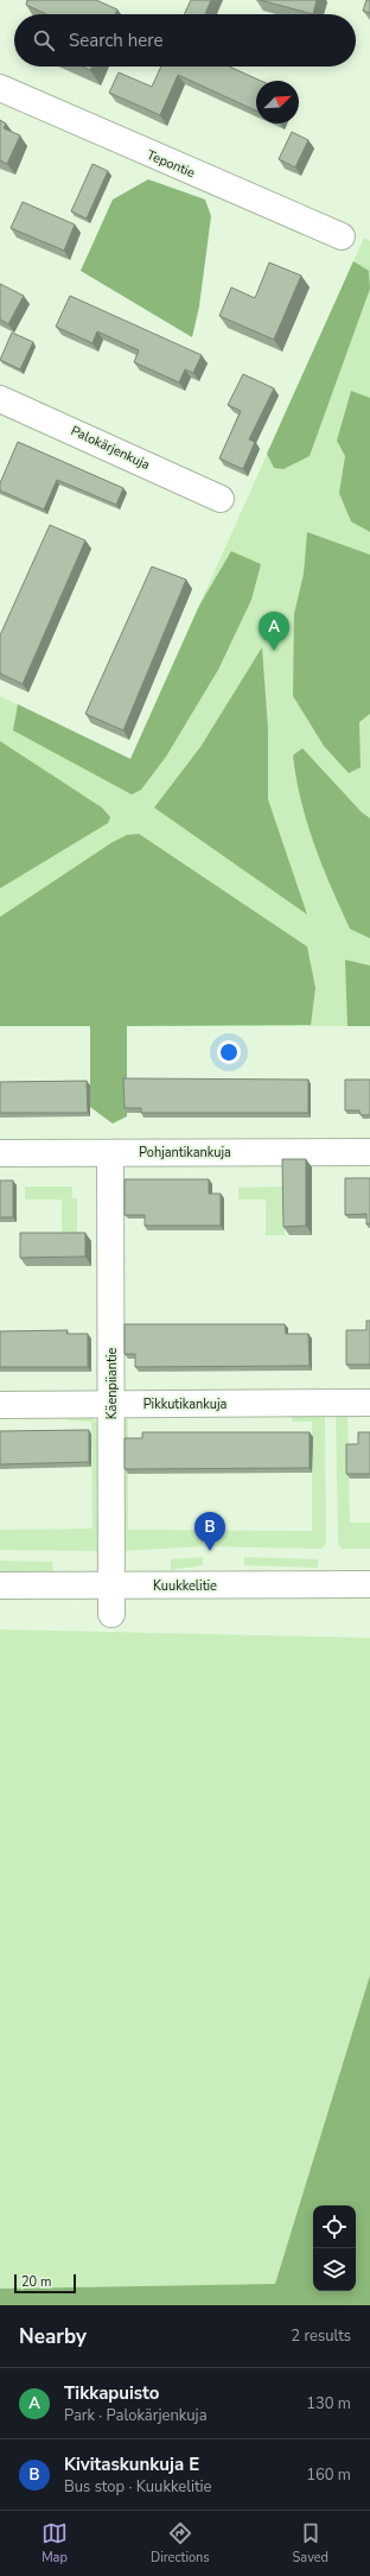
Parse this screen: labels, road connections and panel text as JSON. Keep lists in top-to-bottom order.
{
  "streets": {
    "street": [
      "Tepontie",
      "Palokärjenkuja",
      "Pohjantikankuja",
      "Käenpiiantie",
      "Pikkutikankuja",
      "Kuukkelitie"
    ]
  },
  "crossings": [
    ["Pohjantikankuja", "Käenpiiantie"],
    ["Käenpiiantie", "Pikkutikankuja"],
    ["Käenpiiantie", "Kuukkelitie"]
  ],
  "scale_bar": "20 m",
  "north": "top right",
  "page": {
    "search": "Search here",
    "pins": ["A", "B"],
    "scale": "20 m",
    "heading": ["Nearby", "2 results"],
    "list": [
      {
        "mark": "A",
        "name": "Tikkapuisto",
        "note": "Park · Palokärjenkuja",
        "value": "130 m"
      },
      {
        "mark": "B",
        "name": "Kivitaskunkuja E",
        "note": "Bus stop · Kuukkelitie",
        "value": "160 m"
      }
    ],
    "nav": ["Map", "Directions", "Saved"]
  }
}
